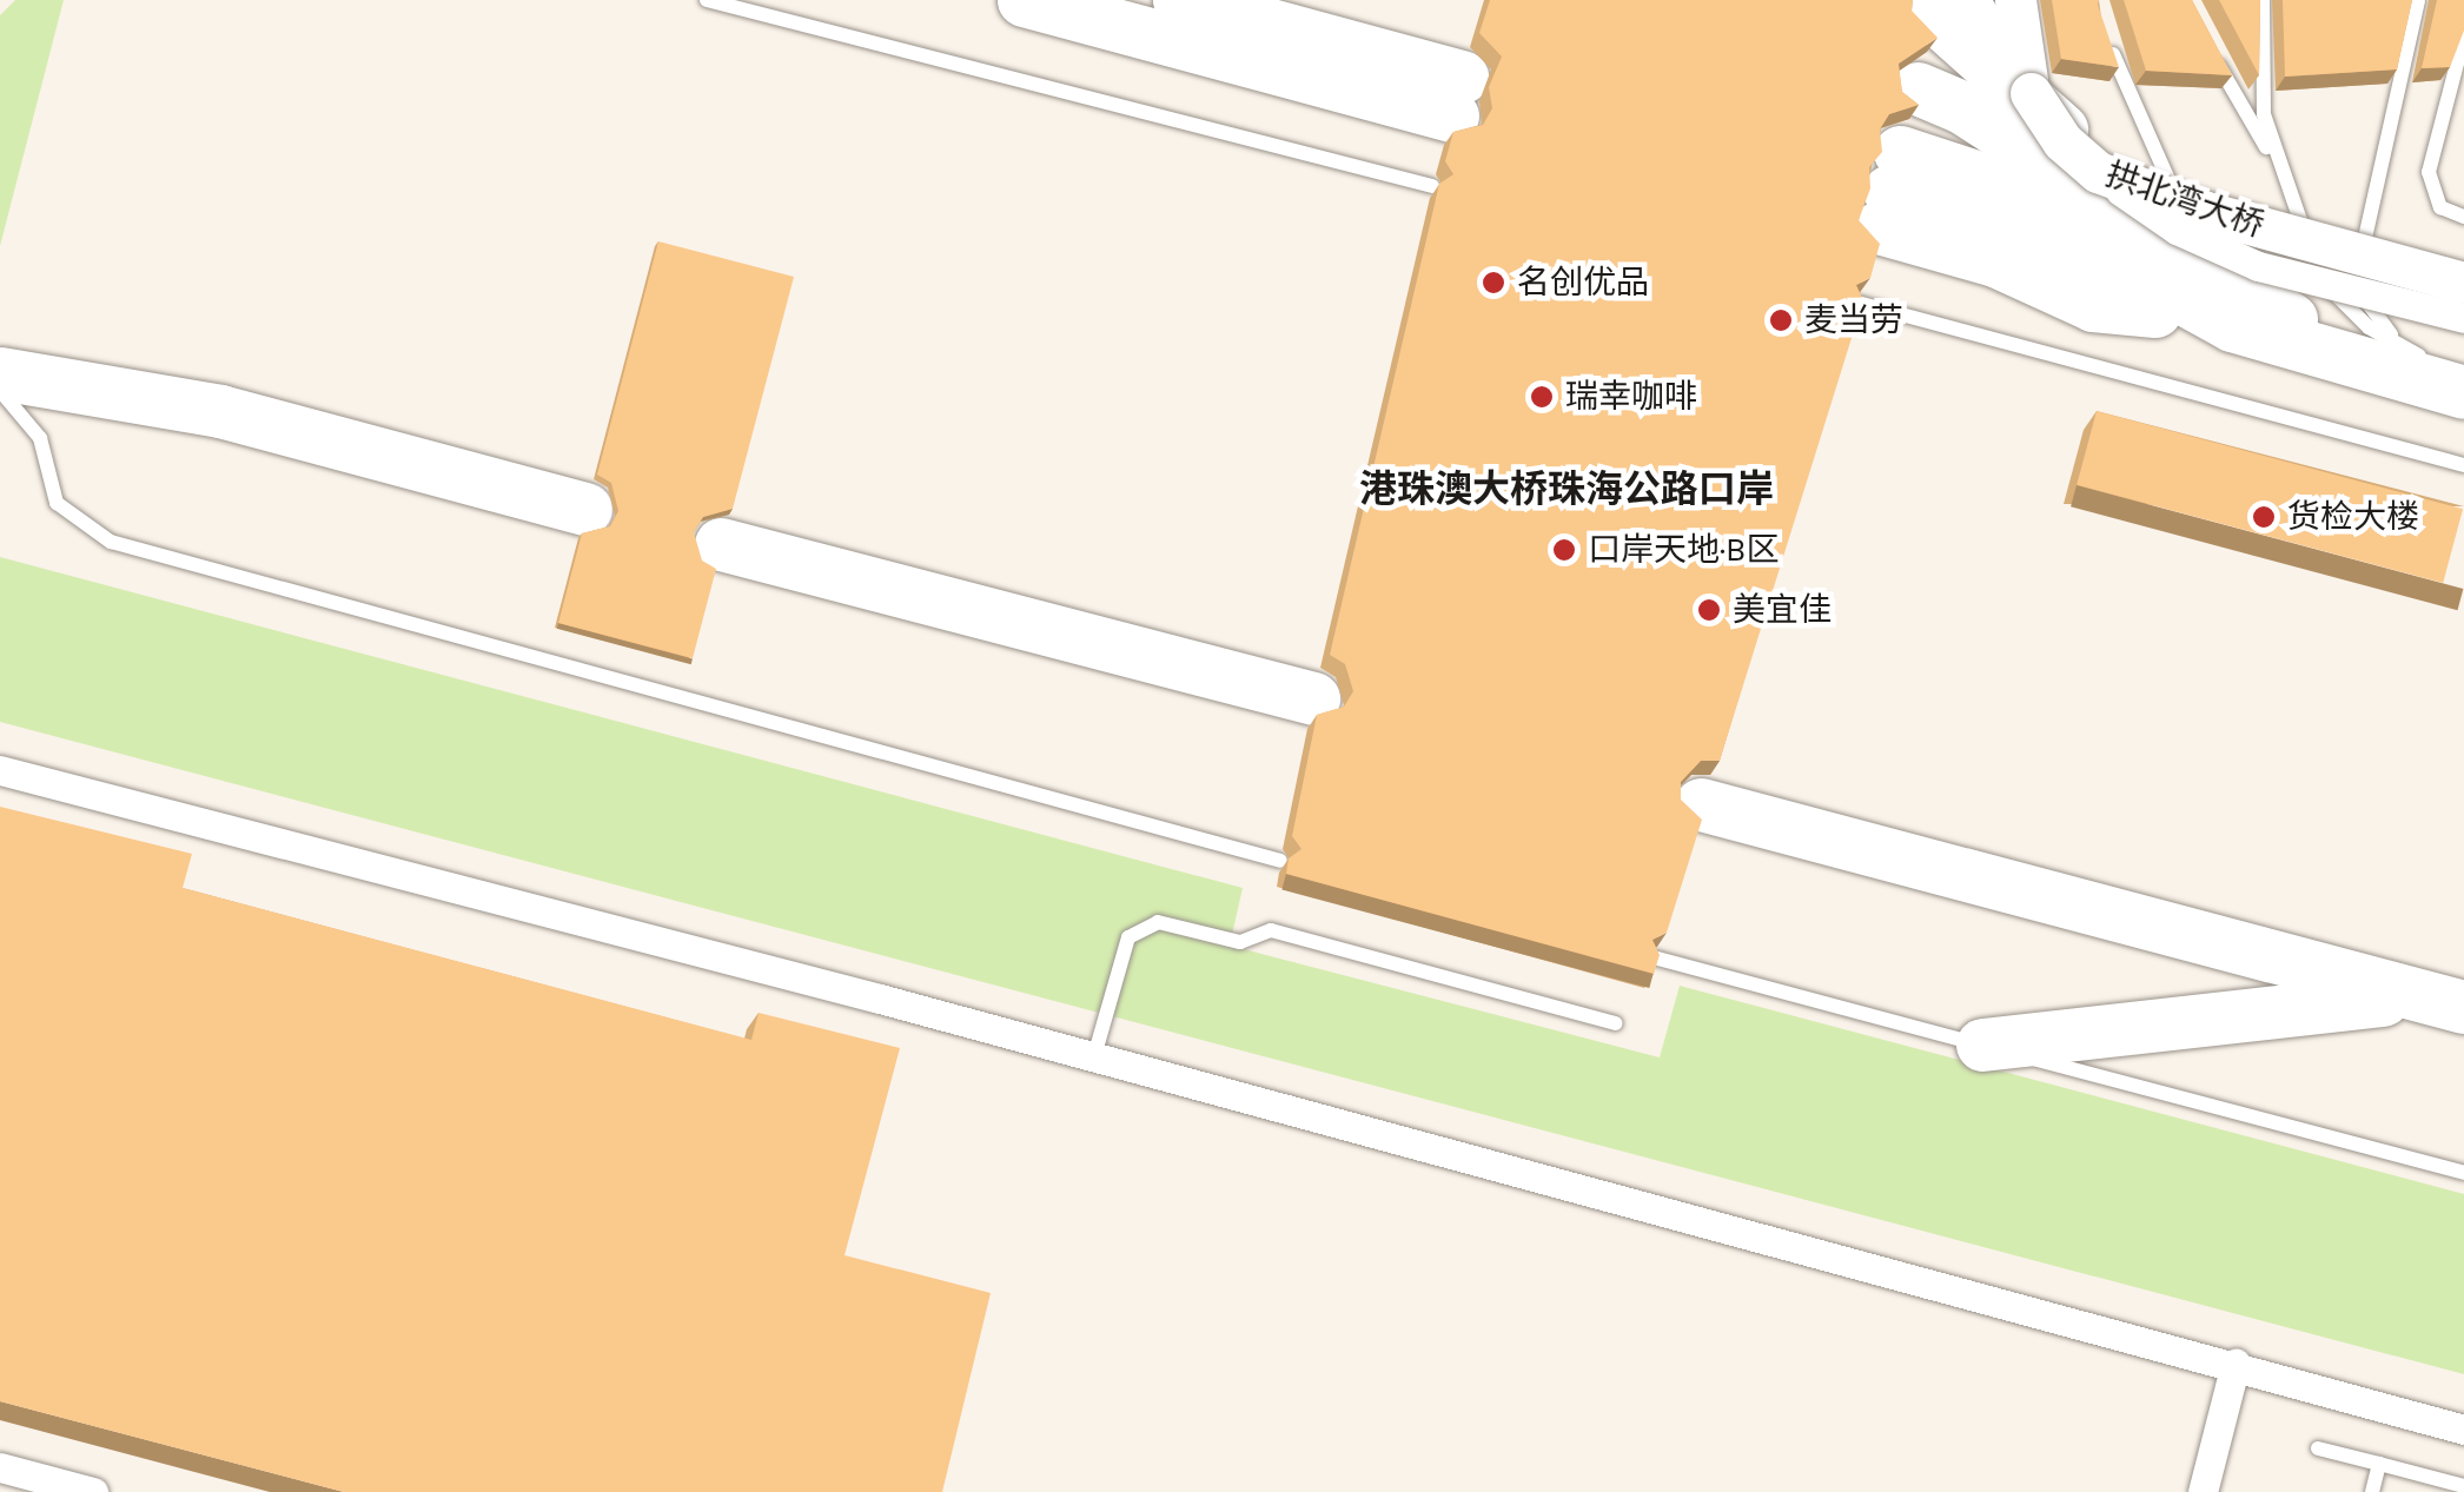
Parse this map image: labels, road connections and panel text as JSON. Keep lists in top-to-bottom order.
{
  "streets": {
    "main road": ["拱北湾大桥"]
  },
  "districts": ["港珠澳大桥珠海公路口岸"],
  "places": [
    "名创优品",
    "麦当劳",
    "瑞幸咖啡",
    "货检大楼",
    "口岸天地·B区",
    "美宜佳"
  ]
}
